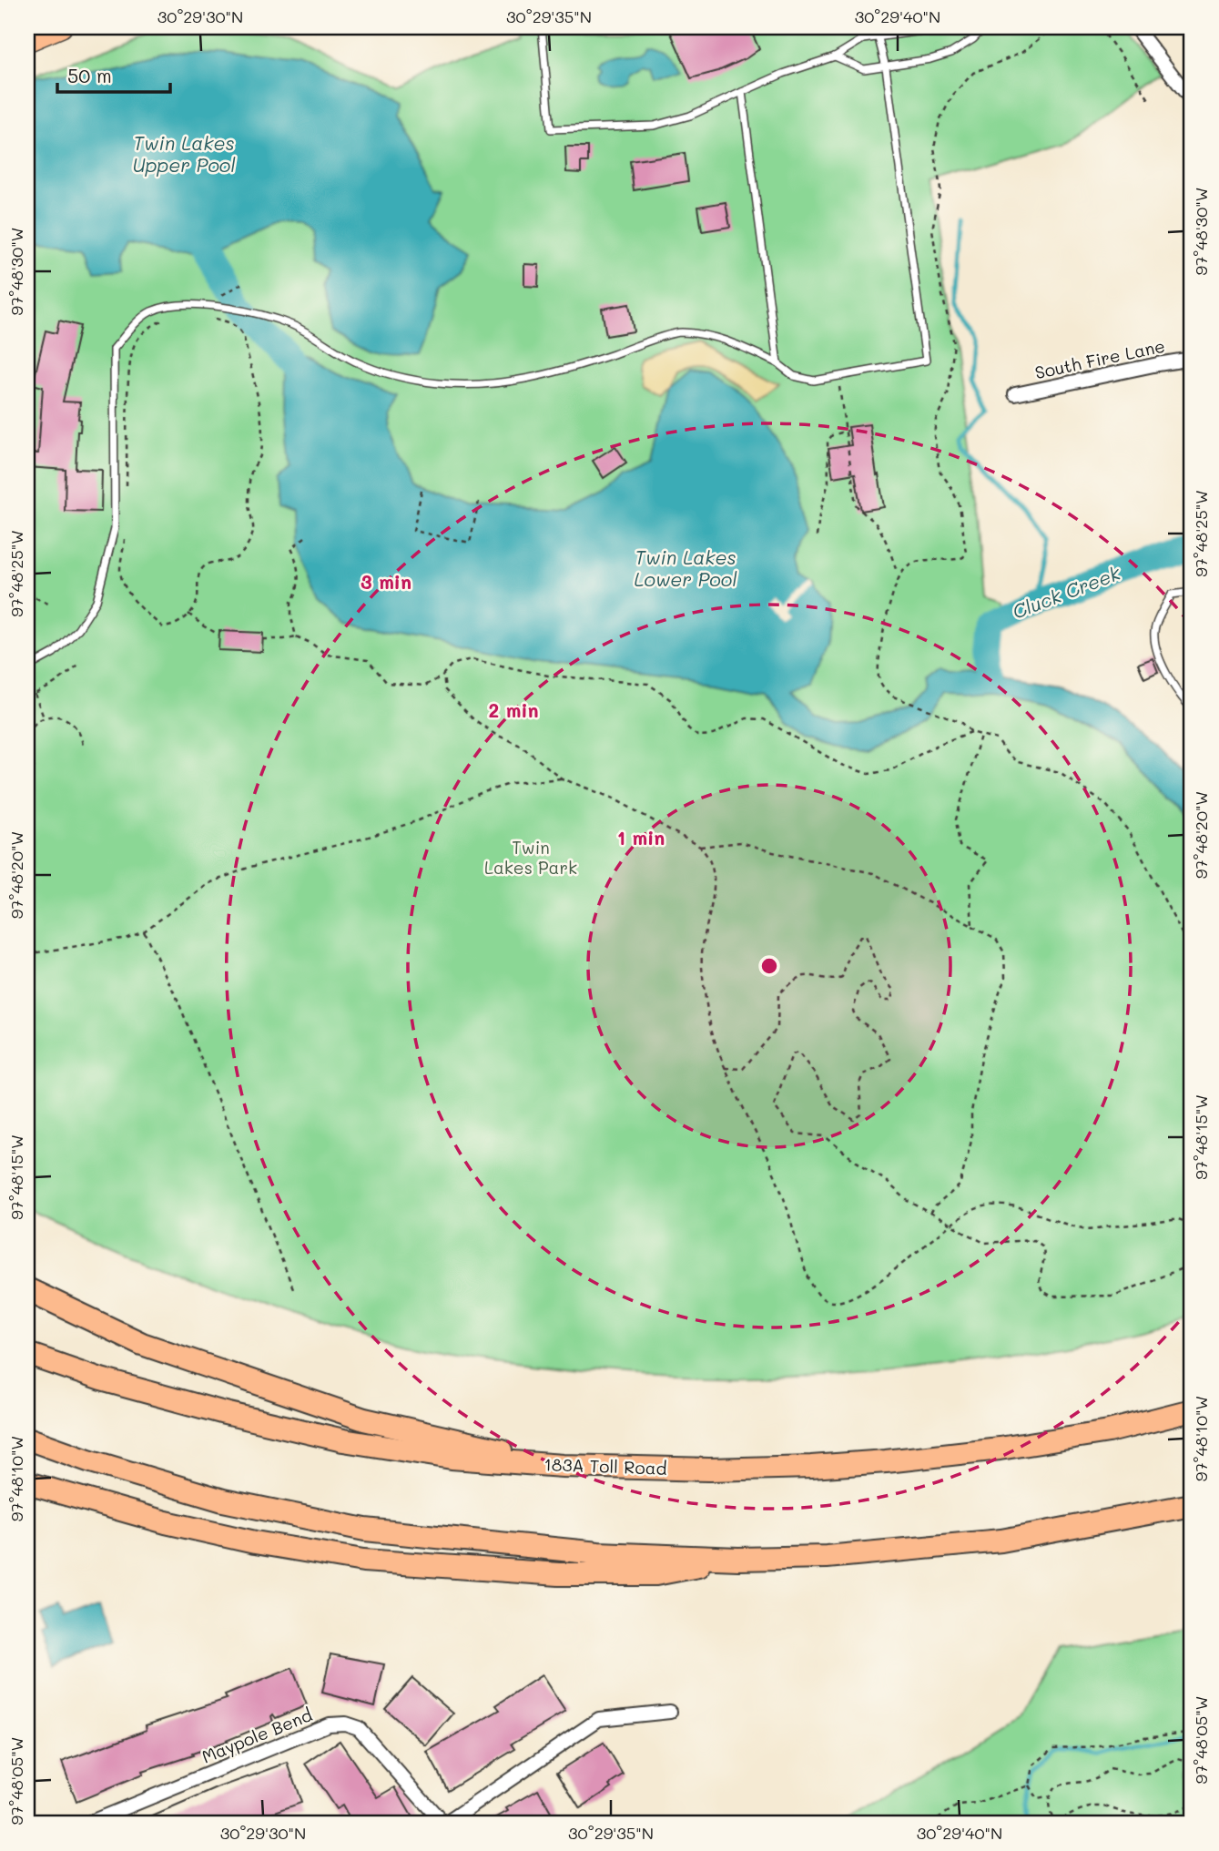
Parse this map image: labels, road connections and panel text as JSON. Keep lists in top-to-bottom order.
{
  "streets": {
    "highway": ["183A Toll Road"],
    "street": ["South Fire Lane", "Maypole Bend"]
  },
  "water": ["Twin Lakes Upper Pool", "Twin Lakes Lower Pool", "Cluck Creek"],
  "parks": ["Twin Lakes Park"],
  "scale_bar": "50 m",
  "coordinates": [
    "30°29'30\"N",
    "30°29'35\"N",
    "30°29'40\"N",
    "97°48'30\"W",
    "97°48'25\"W",
    "97°48'20\"W",
    "97°48'15\"W",
    "97°48'10\"W",
    "97°48'05\"W"
  ],
  "rings": ["3 min", "2 min", "1 min"]
}
